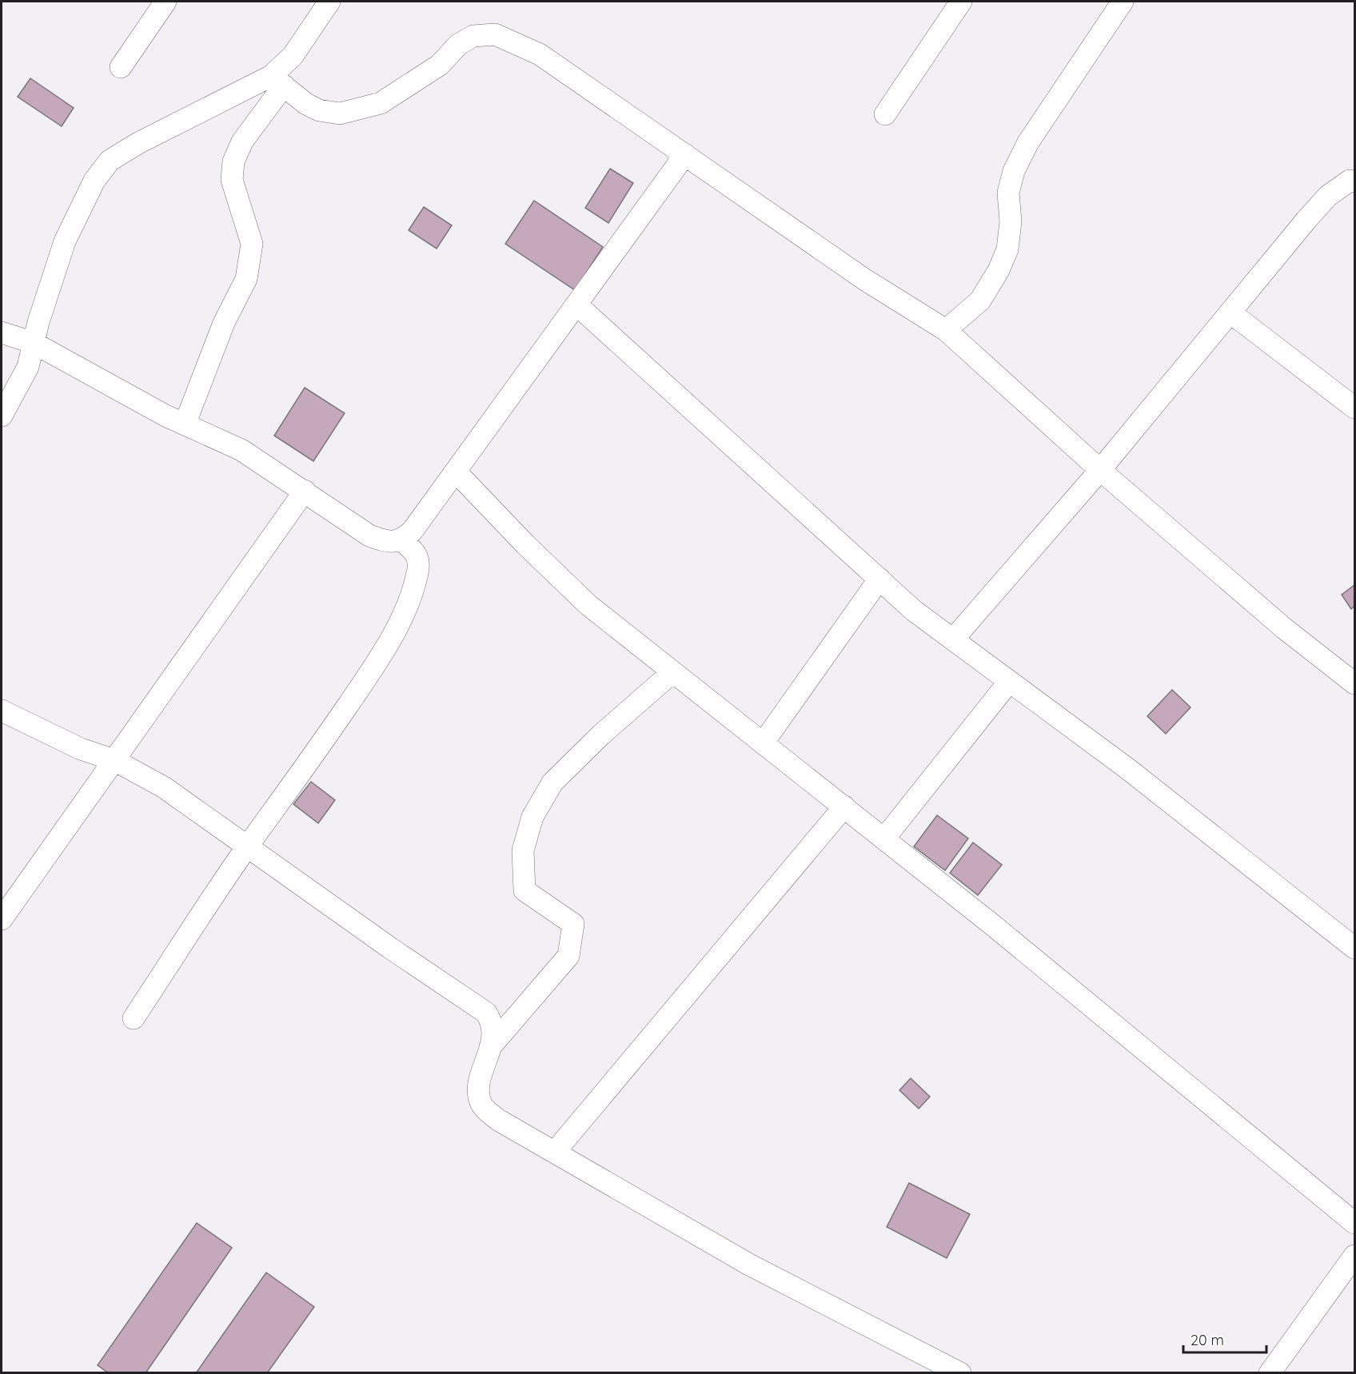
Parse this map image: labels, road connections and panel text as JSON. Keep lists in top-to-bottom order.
{
  "scale_bar": "20 m"
}
